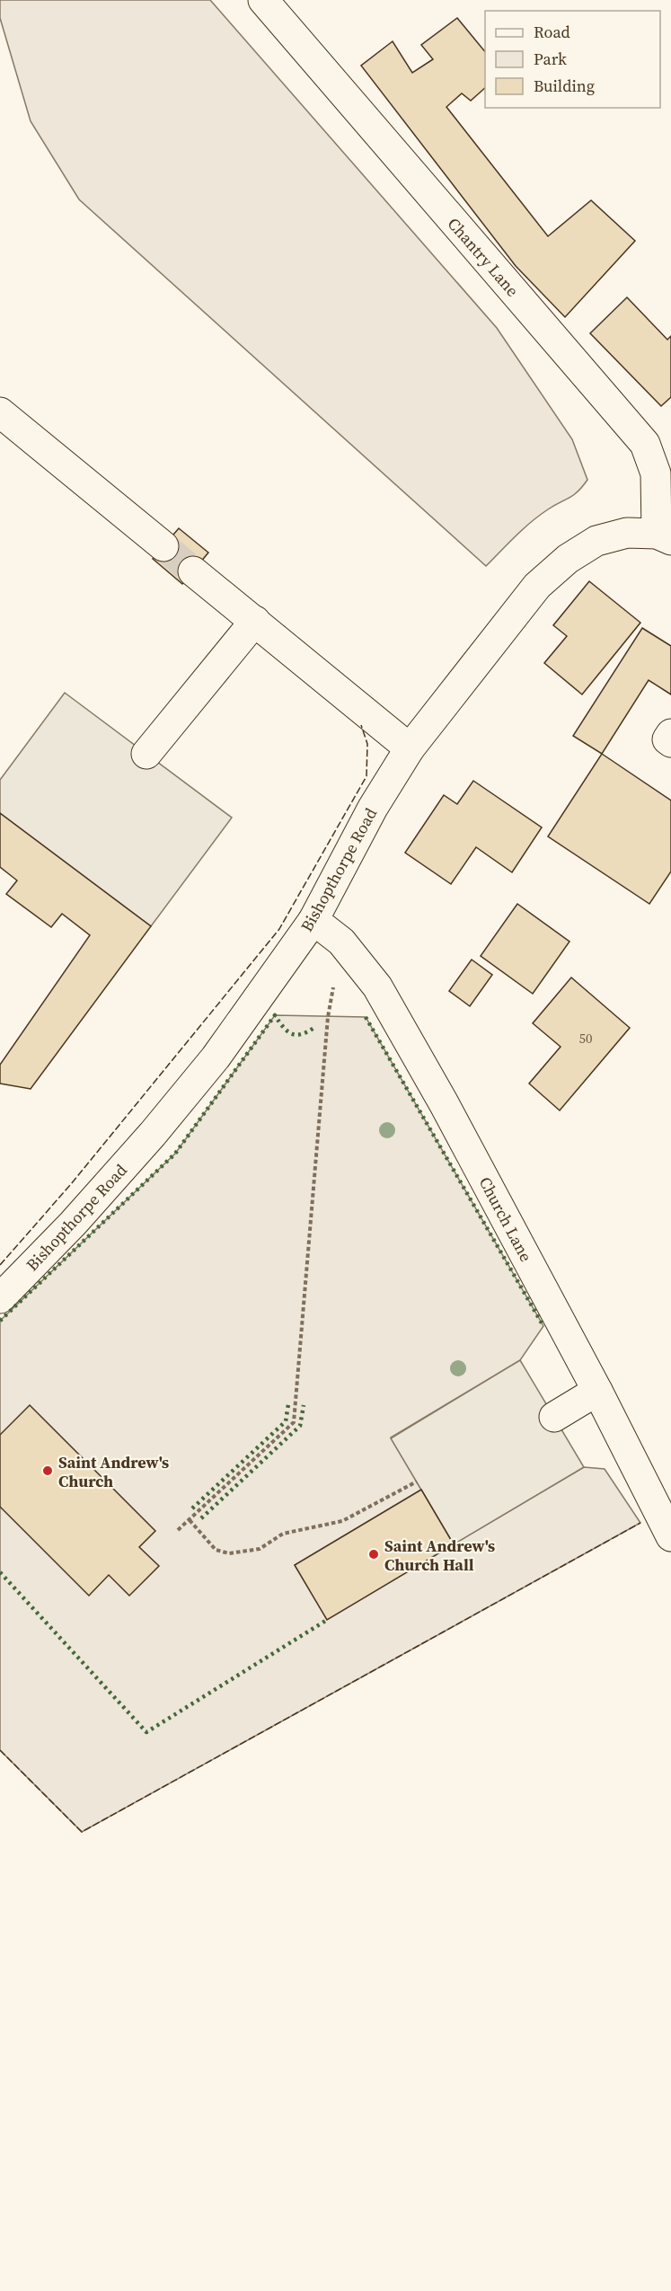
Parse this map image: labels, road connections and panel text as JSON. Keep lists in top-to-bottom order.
{
  "streets": {
    "street": ["Chantry Lane", "Bishopthorpe Road", "Church Lane"]
  },
  "crossings": [
    ["Chantry Lane", "Bishopthorpe Road"],
    ["Bishopthorpe Road", "Church Lane"]
  ],
  "places": ["Saint Andrew's Church", "Saint Andrew's Church Hall"],
  "house_numbers": ["50"],
  "legend": ["Road", "Park", "Building"]
}
